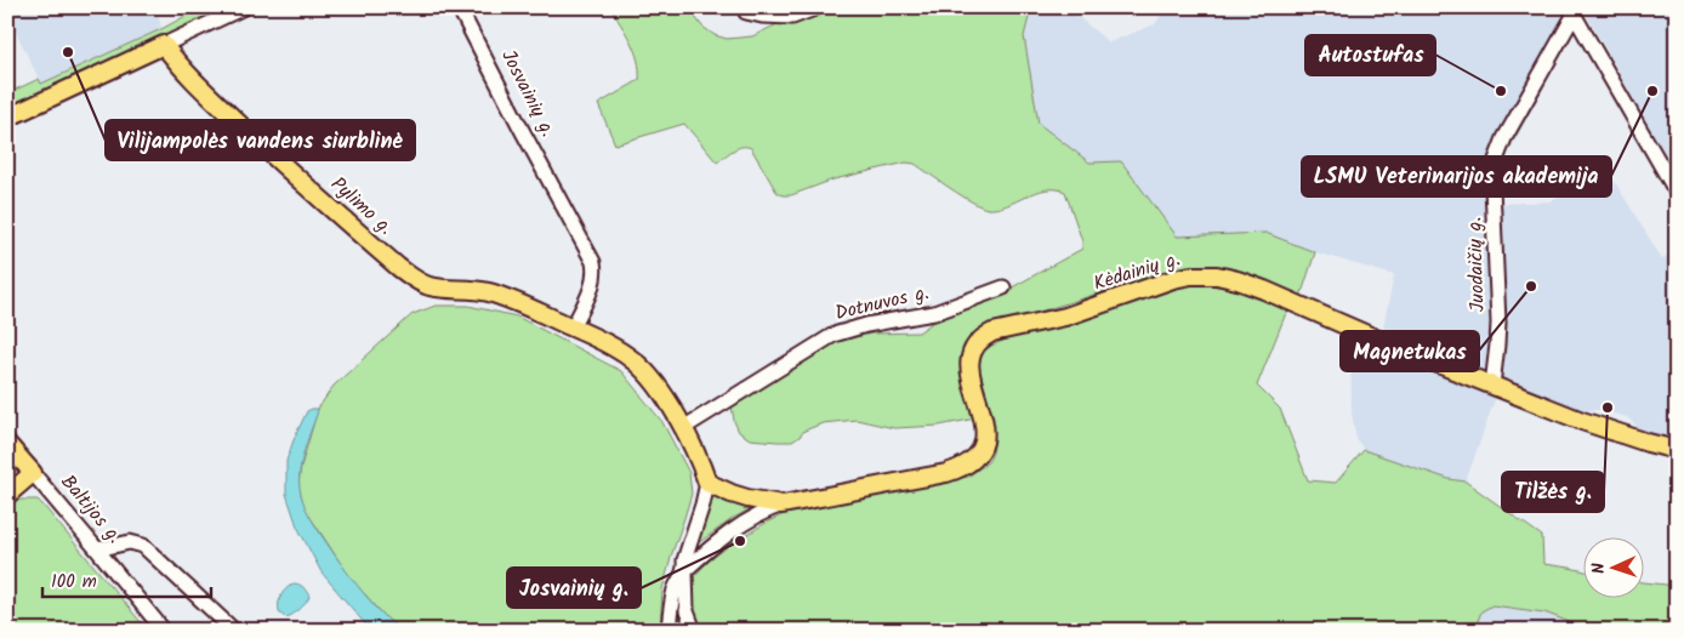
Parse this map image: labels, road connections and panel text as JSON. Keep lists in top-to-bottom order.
{
  "streets": {
    "main road": ["Pylimo g.", "Kėdainių g.", "Baltijos g."],
    "street": ["Josvainių g.", "Juodaičių g.", "Dotnuvos g."]
  },
  "crossings": [
    ["Josvainių g.", "Pylimo g."],
    ["Juodaičių g.", "Kėdainių g."]
  ],
  "places": [
    "Vilijampolės vandens siurblinė",
    "Autostufas",
    "LSMU Veterinarijos akademija",
    "Magnetukas",
    "Tilžės g.",
    "Josvainių g."
  ],
  "scale_bar": "100 m",
  "north": "left"
}
